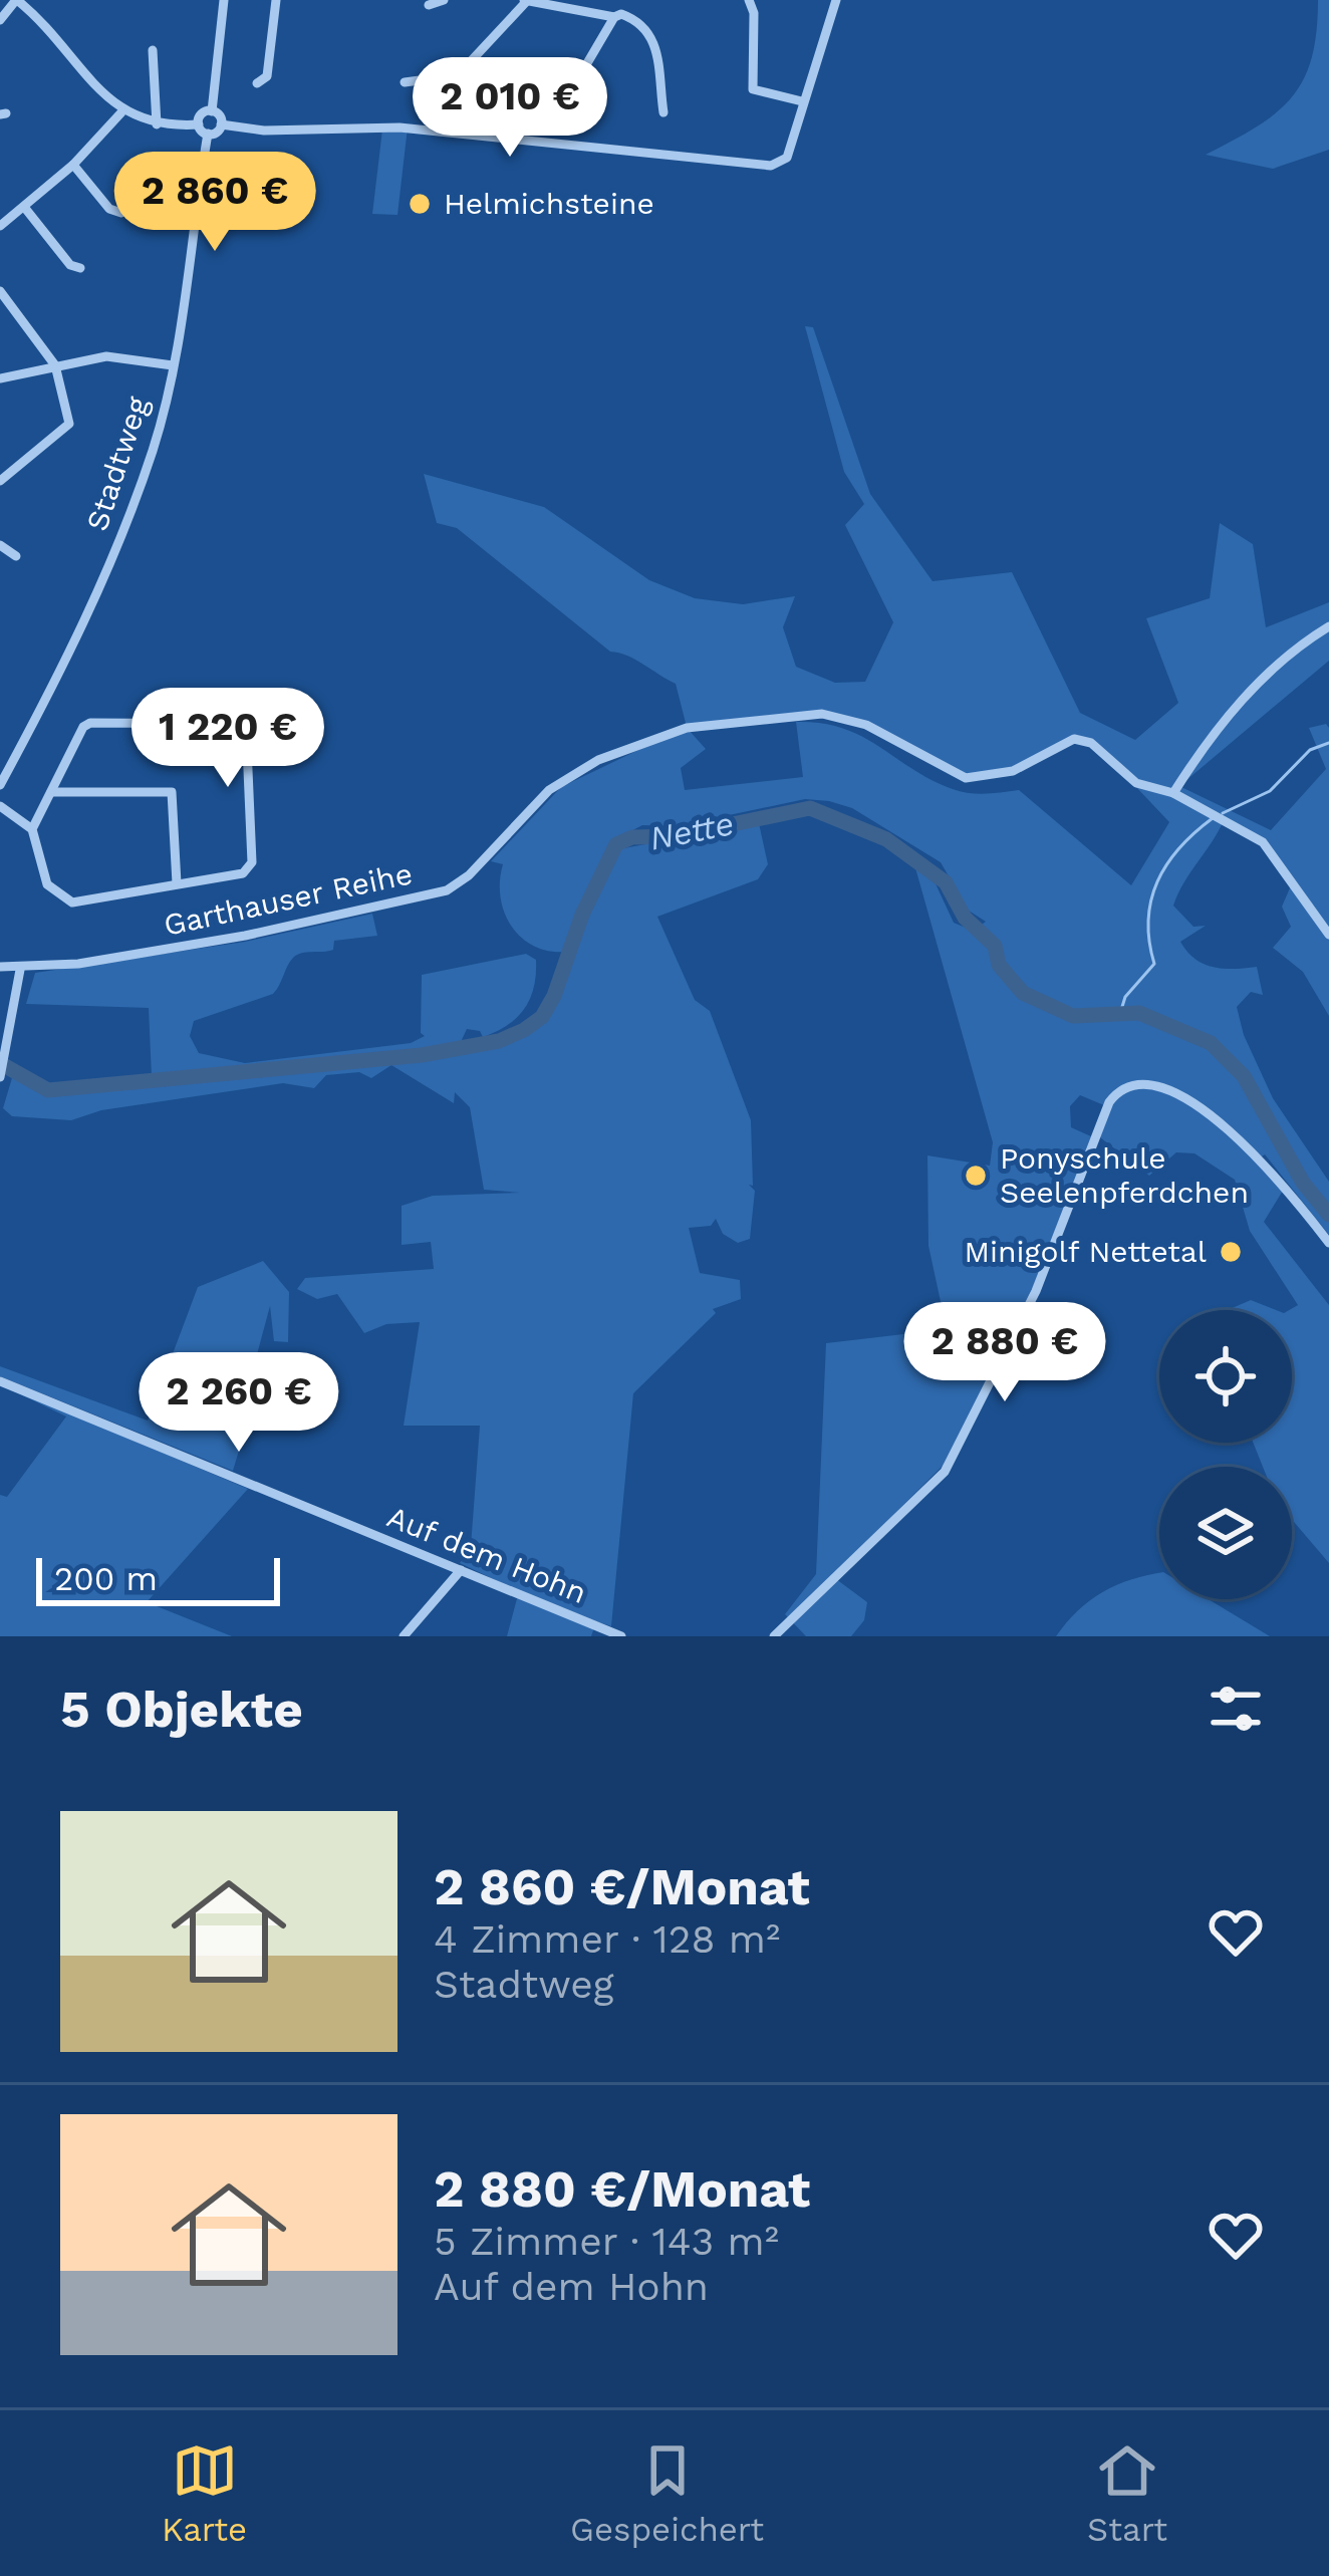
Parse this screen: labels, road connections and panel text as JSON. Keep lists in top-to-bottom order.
{
  "streets": {
    "street": ["Stadtweg", "Garthauser Reihe", "Auf dem Hohn"]
  },
  "water": ["Nette"],
  "places": ["Helmichsteine", "Ponyschule Seelenpferdchen", "Minigolf Nettetal"],
  "scale_bar": "200 m",
  "page": {
    "price": [
      "2 010 €",
      "2 860 €",
      "1 220 €",
      "2 880 €",
      "2 260 €"
    ],
    "scale": "200 m",
    "heading": "5 Objekte",
    "list": [
      {
        "name": "2 860 €/Monat",
        "note": "4 Zimmer · 128 m² · Stadtweg"
      },
      {
        "name": "2 880 €/Monat",
        "note": "5 Zimmer · 143 m² · Auf dem Hohn"
      }
    ],
    "tabs": ["Karte", "Gespeichert", "Start"]
  }
}
